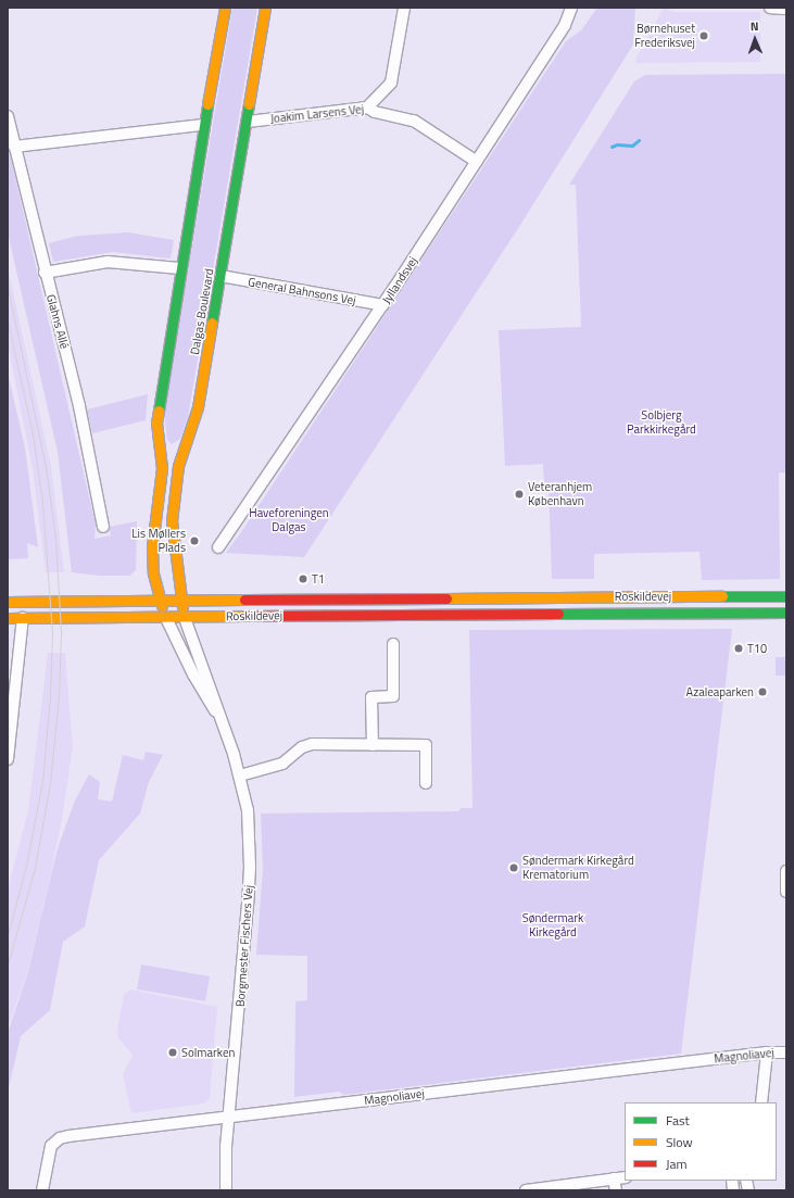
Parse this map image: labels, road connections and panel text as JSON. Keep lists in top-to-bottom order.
{
  "streets": {
    "street": [
      "Joakim Larsens Vej",
      "Jyllandsvej",
      "General Bahnsons Vej",
      "Dalgas Boulevard",
      "Glahns Allé",
      "Roskildevej",
      "Borgmester Fischers Vej",
      "Magnoliavej"
    ]
  },
  "crossings": [
    ["Joakim Larsens Vej", "Jyllandsvej"],
    ["Joakim Larsens Vej", "Dalgas Boulevard"],
    ["Jyllandsvej", "General Bahnsons Vej"],
    ["General Bahnsons Vej", "Dalgas Boulevard"],
    ["Dalgas Boulevard", "Roskildevej"],
    ["Dalgas Boulevard", "Borgmester Fischers Vej"],
    ["Roskildevej", "Borgmester Fischers Vej"],
    ["Borgmester Fischers Vej", "Magnoliavej"]
  ],
  "parks": ["Solbjerg Parkkirkegård", "Haveforeningen Dalgas", "Søndermark Kirkegård"],
  "places": [
    "Børnehuset Frederiksvej",
    "Veteranhjem København",
    "Lis Møllers Plads",
    "T1",
    "T10",
    "Azaleaparken",
    "Søndermark Kirkegård Krematorium",
    "Solmarken"
  ],
  "legend": ["Fast", "Slow", "Jam"],
  "north": "top"
}
